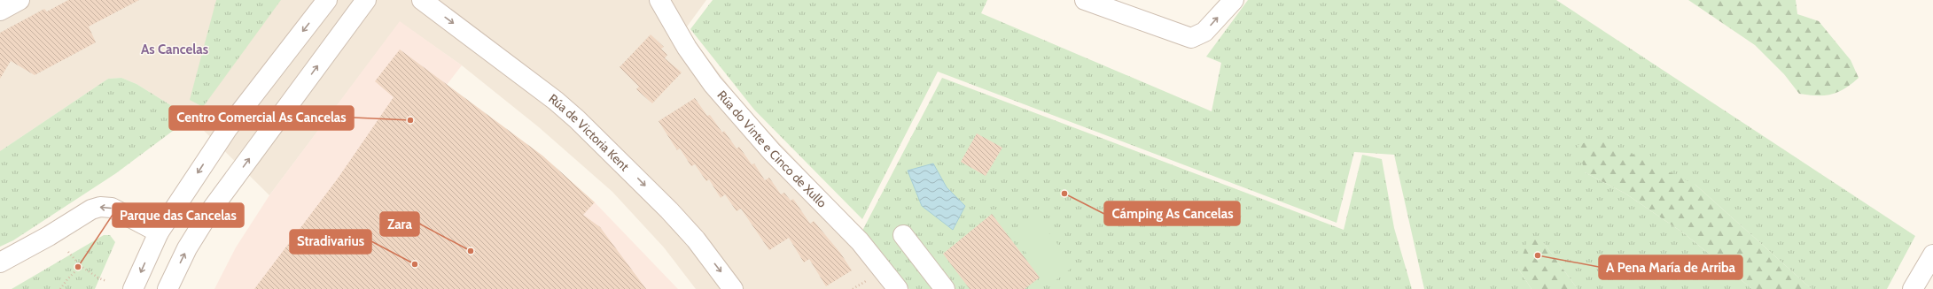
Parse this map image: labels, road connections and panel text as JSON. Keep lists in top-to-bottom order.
{
  "streets": {
    "street": ["Rúa de Victoria Kent", "Rúa do Vinte e Cinco de Xullo"]
  },
  "one_way": ["Rúa de Victoria Kent"],
  "districts": ["As Cancelas"],
  "places": [
    "Centro Comercial As Cancelas",
    "Cámping As Cancelas",
    "Zara",
    "A Pena María de Arriba",
    "Stradivarius",
    "Parque das Cancelas"
  ]
}
